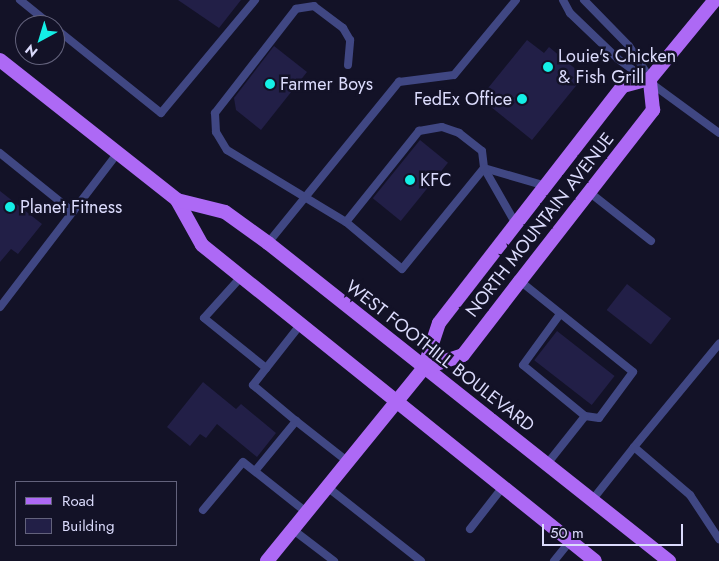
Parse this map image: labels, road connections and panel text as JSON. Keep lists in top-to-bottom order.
{
  "streets": {
    "main road": ["NORTH MOUNTAIN AVENUE", "WEST FOOTHILL BOULEVARD"]
  },
  "crossings": [
    ["NORTH MOUNTAIN AVENUE", "WEST FOOTHILL BOULEVARD"]
  ],
  "places": [
    "Louie's Chicken & Fish Grill",
    "Farmer Boys",
    "FedEx Office",
    "KFC",
    "Planet Fitness"
  ],
  "legend": ["Road", "Building"],
  "scale_bar": "50 m",
  "north": "bottom left"
}
